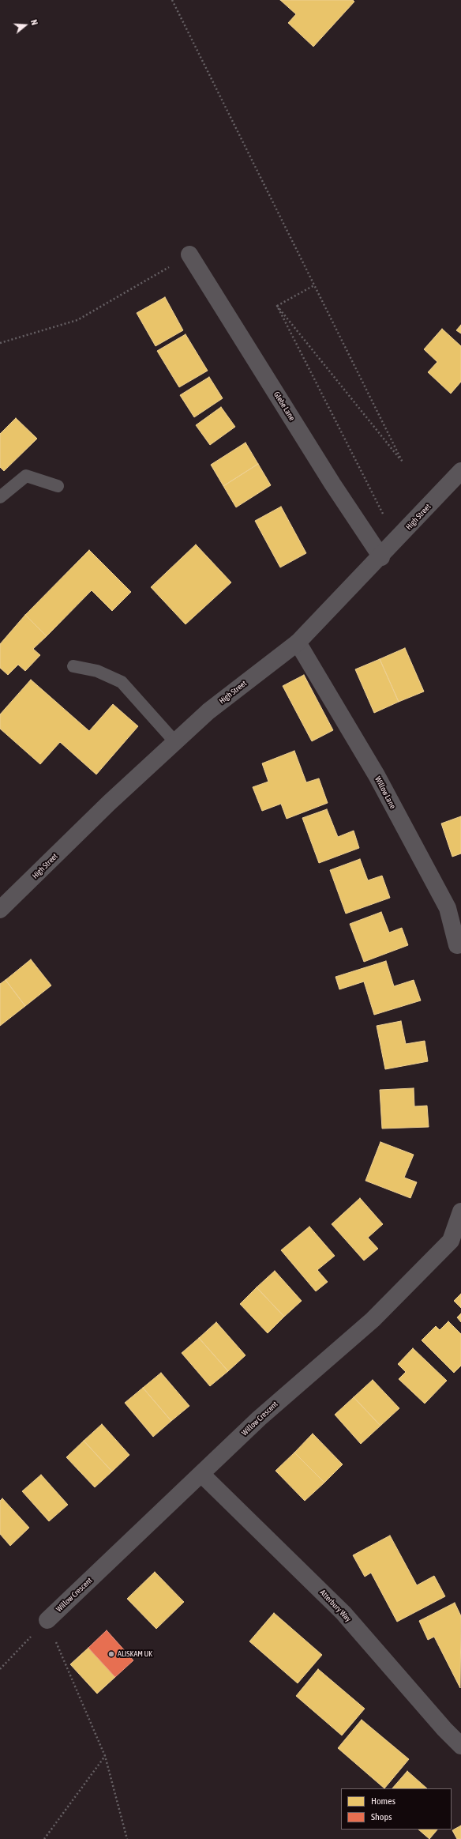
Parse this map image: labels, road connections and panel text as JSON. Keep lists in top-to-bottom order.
{
  "streets": {
    "street": [
      "Glebe Lane",
      "High Street",
      "Willow Lane",
      "Willow Crescent",
      "Atterbury Way"
    ]
  },
  "crossings": [
    ["Glebe Lane", "High Street"],
    ["High Street", "Willow Lane"],
    ["Willow Crescent", "Atterbury Way"]
  ],
  "places": ["ALISKAM UK"],
  "legend": ["Homes", "Shops"],
  "north": "right"
}
